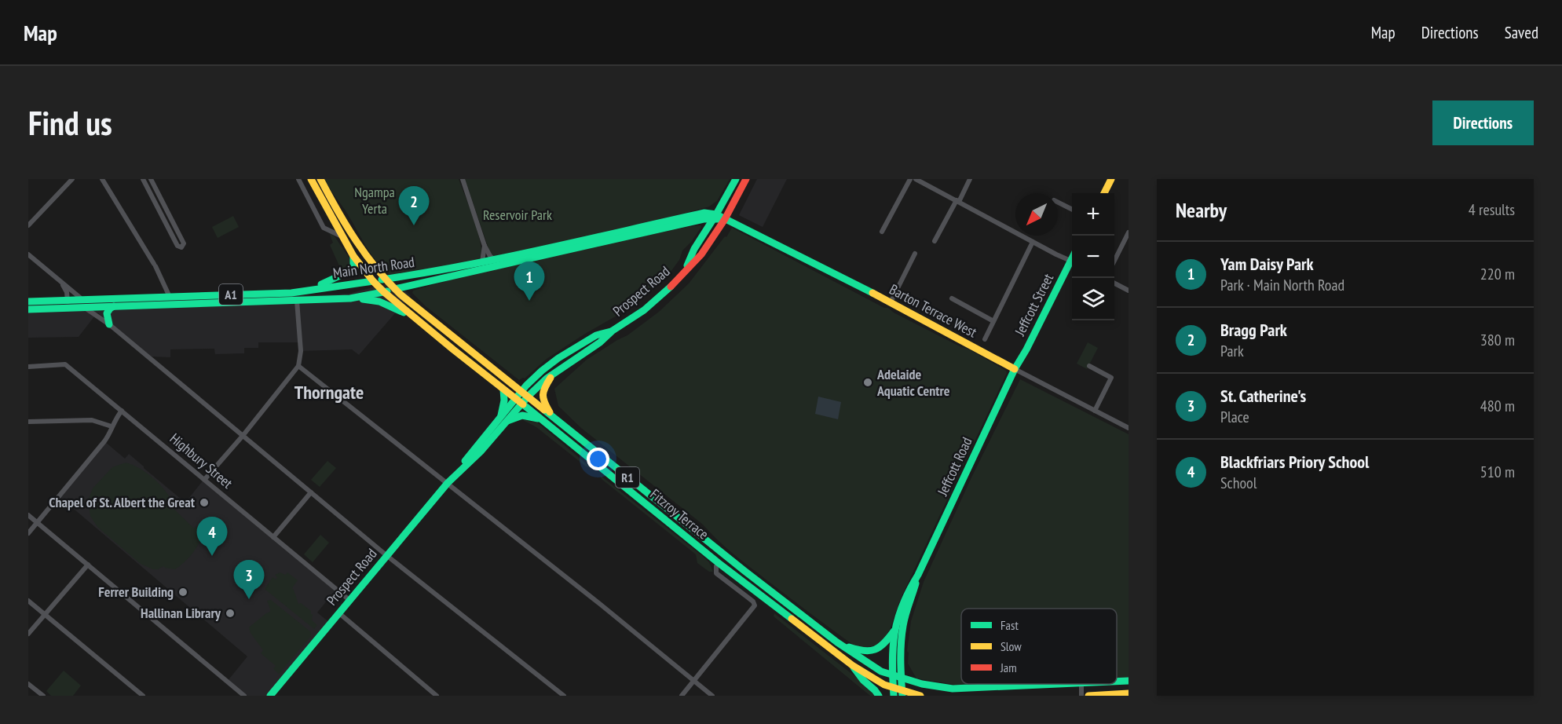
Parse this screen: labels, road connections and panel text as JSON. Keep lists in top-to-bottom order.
{
  "streets": {
    "main road": [
      "Main North Road",
      "Prospect Road",
      "A1",
      "Jeffcott Street",
      "Barton Terrace West",
      "Jeffcott Road",
      "R1",
      "Fitzroy Terrace"
    ],
    "street": ["Highbury Street"]
  },
  "crossings": [
    ["Main North Road", "Prospect Road"],
    ["Main North Road", "R1"],
    ["Main North Road", "Fitzroy Terrace"],
    ["Prospect Road", "Barton Terrace West"],
    ["Prospect Road", "Highbury Street"],
    ["Prospect Road", "Fitzroy Terrace"],
    ["Jeffcott Street", "Barton Terrace West"],
    ["Jeffcott Street", "Jeffcott Road"],
    ["Barton Terrace West", "Jeffcott Road"],
    ["Jeffcott Road", "R1"],
    ["Jeffcott Road", "Fitzroy Terrace"],
    ["R1", "Fitzroy Terrace"]
  ],
  "districts": ["Thorngate"],
  "parks": ["Ngampa Yerta", "Reservoir Park"],
  "places": [
    "Adelaide Aquatic Centre",
    "Chapel of St. Albert the Great",
    "Ferrer Building",
    "Hallinan Library"
  ],
  "legend": ["Fast", "Slow", "Jam"],
  "north": "bottom left",
  "page": {
    "header": "Map",
    "nav": ["Map", "Directions", "Saved"],
    "buttons": "Directions",
    "title": "Find us",
    "heading": ["Nearby", "4 results"],
    "pins": [
      "2",
      "1",
      "4",
      "3"
    ],
    "map_buttons": ["+", "−"],
    "list": [
      {
        "mark": "1",
        "name": "Yam Daisy Park",
        "note": "Park · Main North Road",
        "value": "220 m"
      },
      {
        "mark": "2",
        "name": "Bragg Park",
        "note": "Park",
        "value": "380 m"
      },
      {
        "mark": "3",
        "name": "St. Catherine's",
        "note": "Place",
        "value": "480 m"
      },
      {
        "mark": "4",
        "name": "Blackfriars Priory School",
        "note": "School",
        "value": "510 m"
      }
    ]
  }
}
